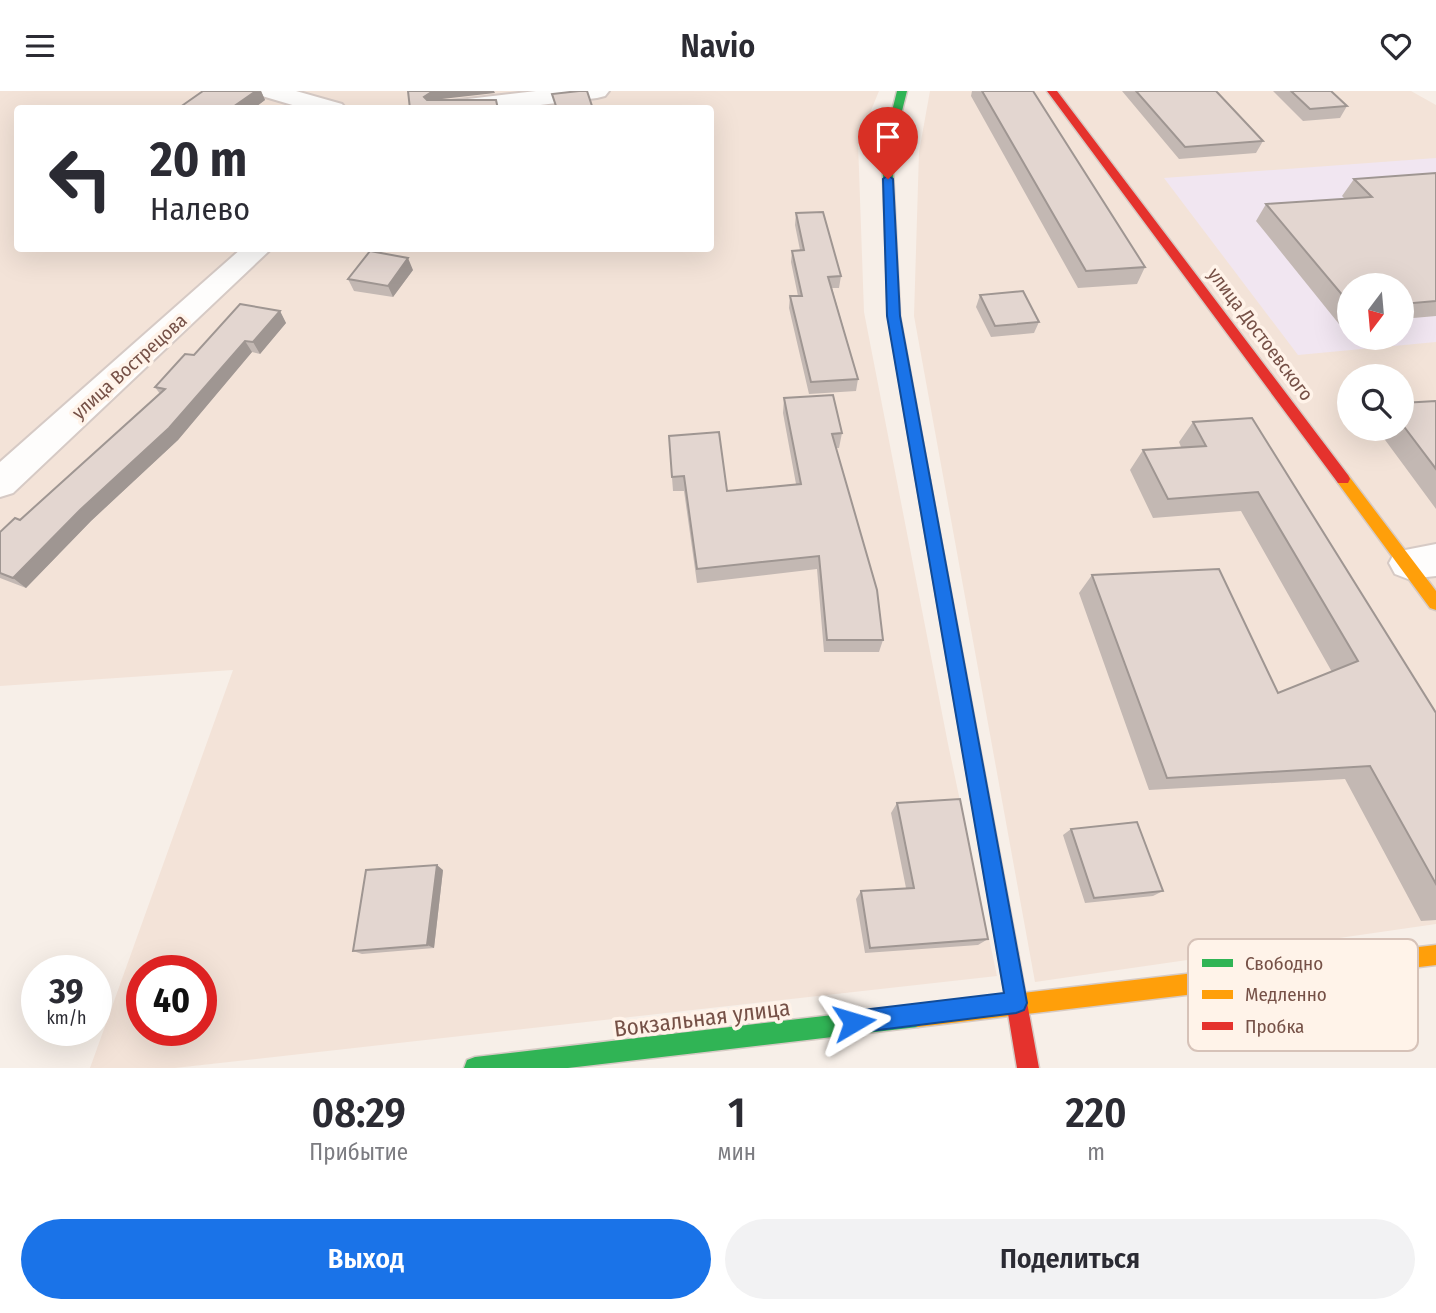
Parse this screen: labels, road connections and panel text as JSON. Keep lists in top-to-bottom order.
{
  "streets": {
    "street": ["улица Достоевского", "улица Вострецова", "Вокзальная улица"]
  },
  "legend": ["Свободно", "Медленно", "Пробка"],
  "north": "bottom",
  "page": {
    "header": "Navio",
    "turn": ["20 m", "Налево"],
    "speed": "39 km/h",
    "limit": "40",
    "eta": [
      "08:29",
      "Прибытие",
      "1",
      "мин",
      "220",
      "m"
    ],
    "buttons": ["Выход", "Поделиться"]
  }
}
